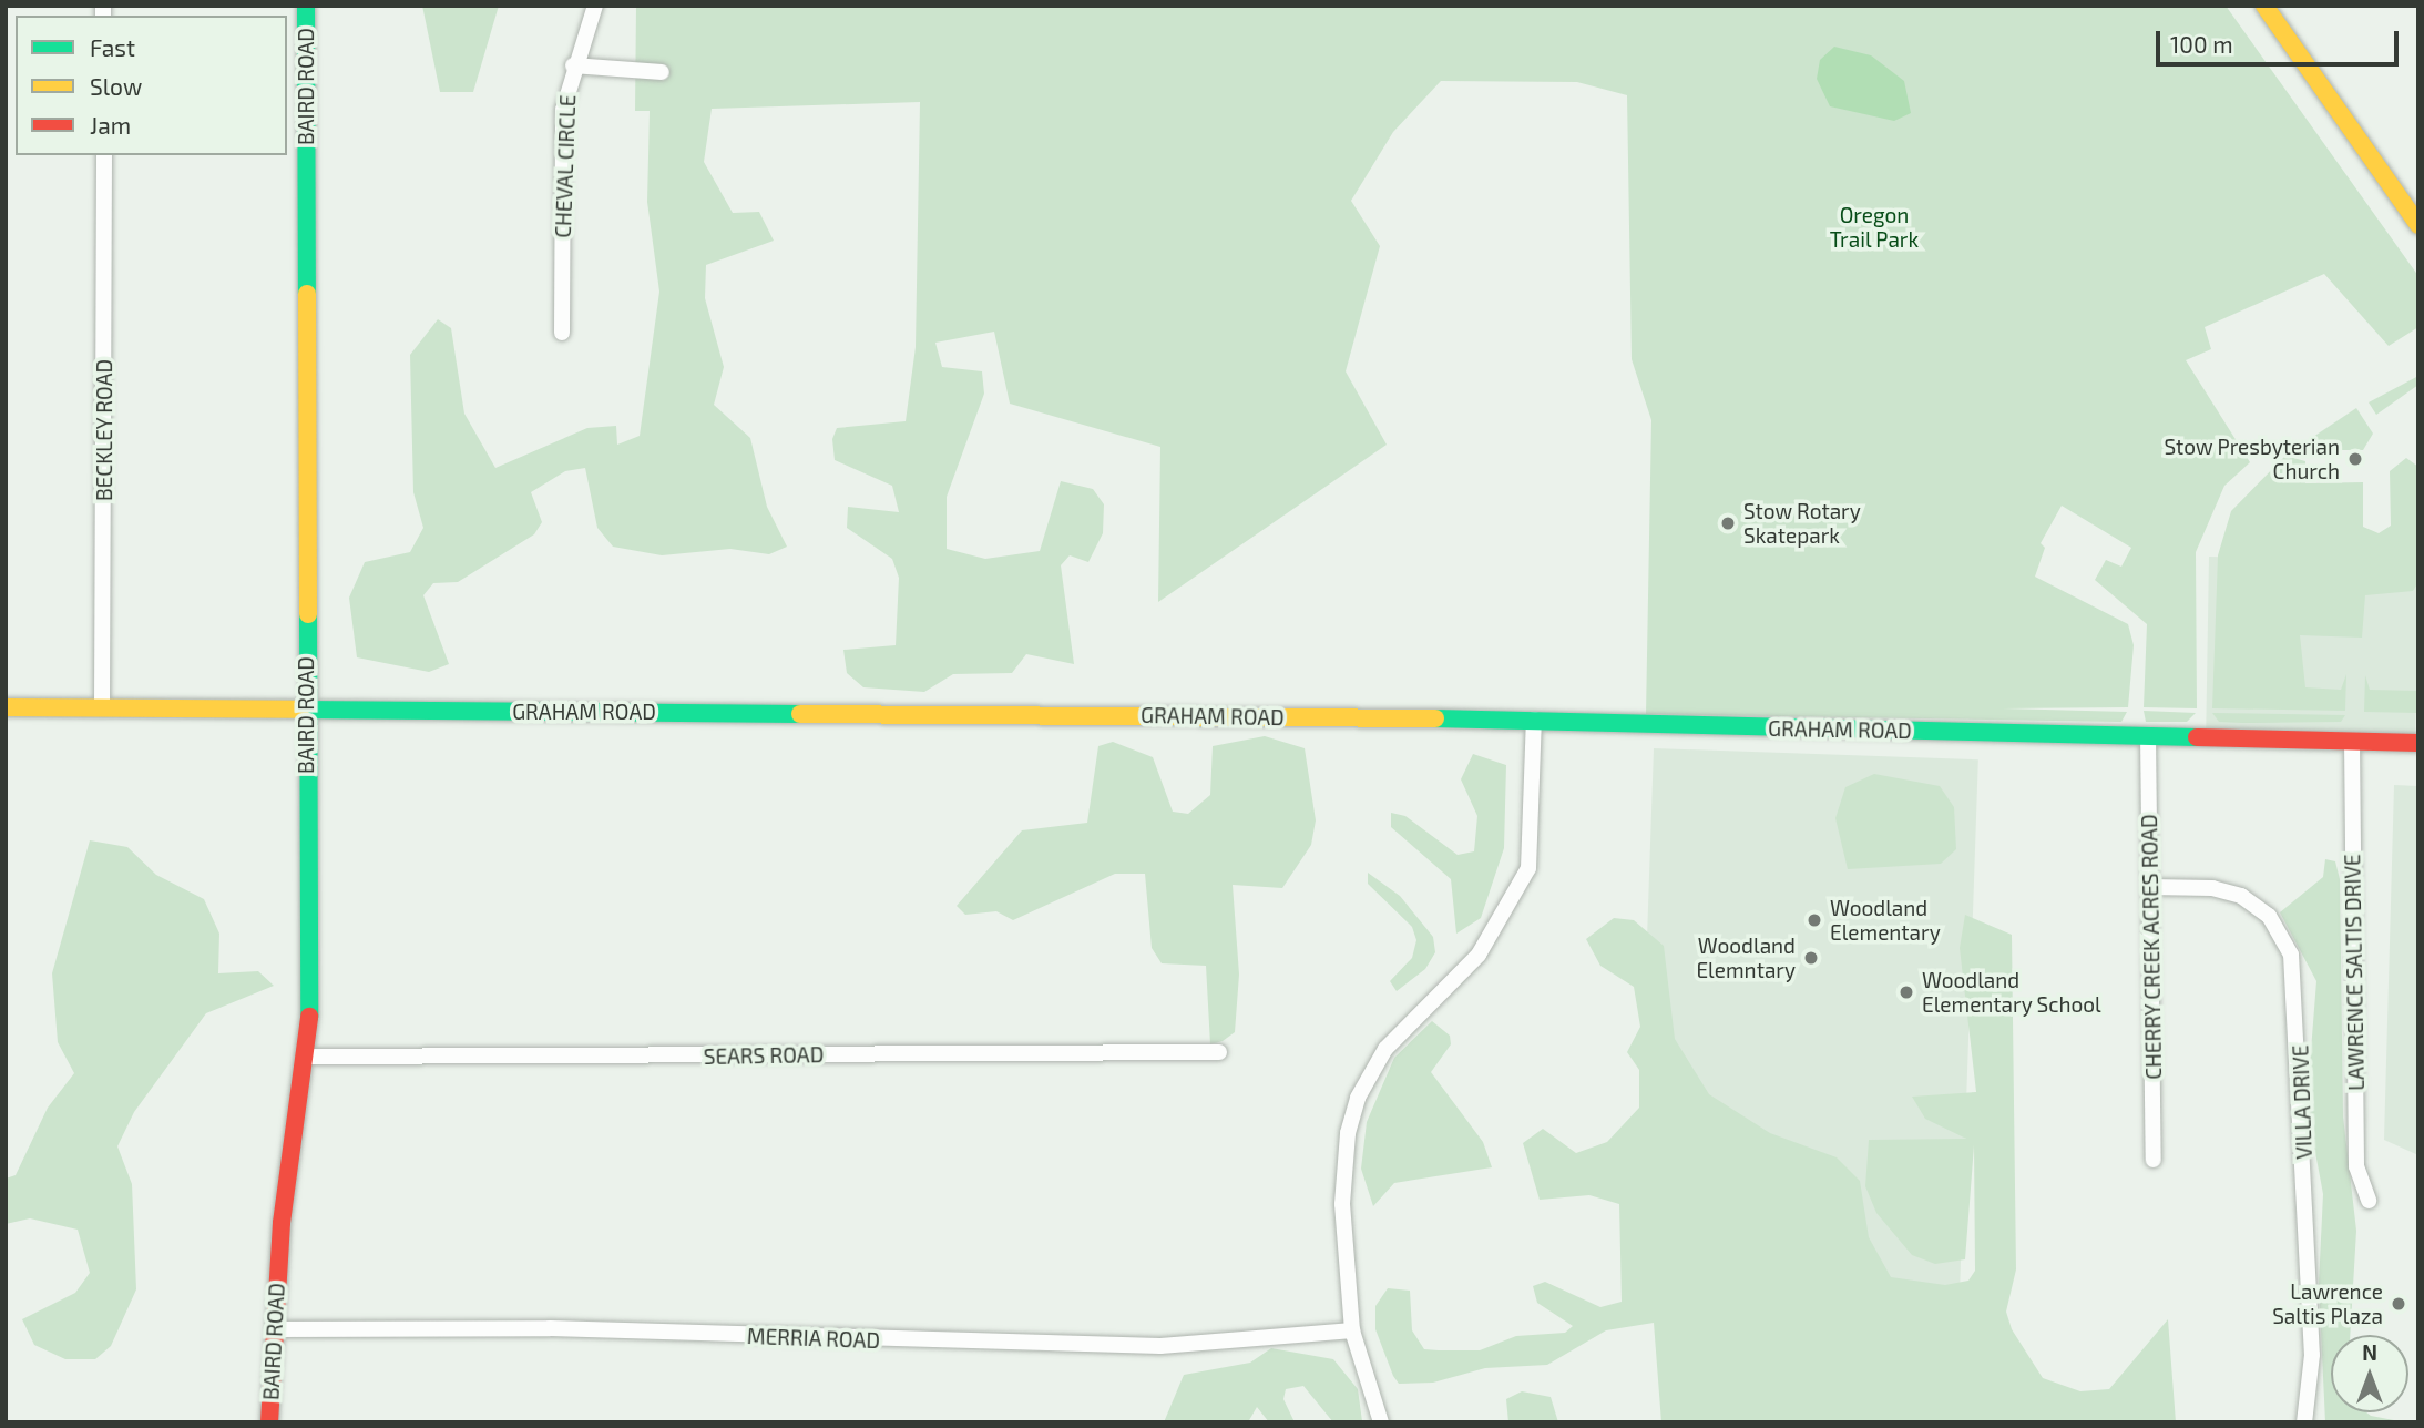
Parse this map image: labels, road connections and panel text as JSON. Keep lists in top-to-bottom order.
{
  "streets": {
    "main road": ["BAIRD ROAD", "GRAHAM ROAD"],
    "street": [
      "CHEVAL CIRCLE",
      "BECKLEY ROAD",
      "CHERRY CREEK ACRES ROAD",
      "LAWRENCE SALTIS DRIVE",
      "SEARS ROAD",
      "VILLA DRIVE",
      "MERRIA ROAD"
    ]
  },
  "crossings": [
    ["BAIRD ROAD", "GRAHAM ROAD"],
    ["BAIRD ROAD", "SEARS ROAD"],
    ["BAIRD ROAD", "MERRIA ROAD"],
    ["BECKLEY ROAD", "GRAHAM ROAD"],
    ["GRAHAM ROAD", "CHERRY CREEK ACRES ROAD"],
    ["GRAHAM ROAD", "LAWRENCE SALTIS DRIVE"],
    ["CHERRY CREEK ACRES ROAD", "VILLA DRIVE"]
  ],
  "parks": ["Oregon Trail Park"],
  "places": [
    "Stow Presbyterian Church",
    "Stow Rotary Skatepark",
    "Woodland Elementary",
    "Woodland Elemntary",
    "Woodland Elementary School",
    "Lawrence Saltis Plaza"
  ],
  "legend": ["Fast", "Slow", "Jam"],
  "scale_bar": "100 m",
  "north": "top"
}
